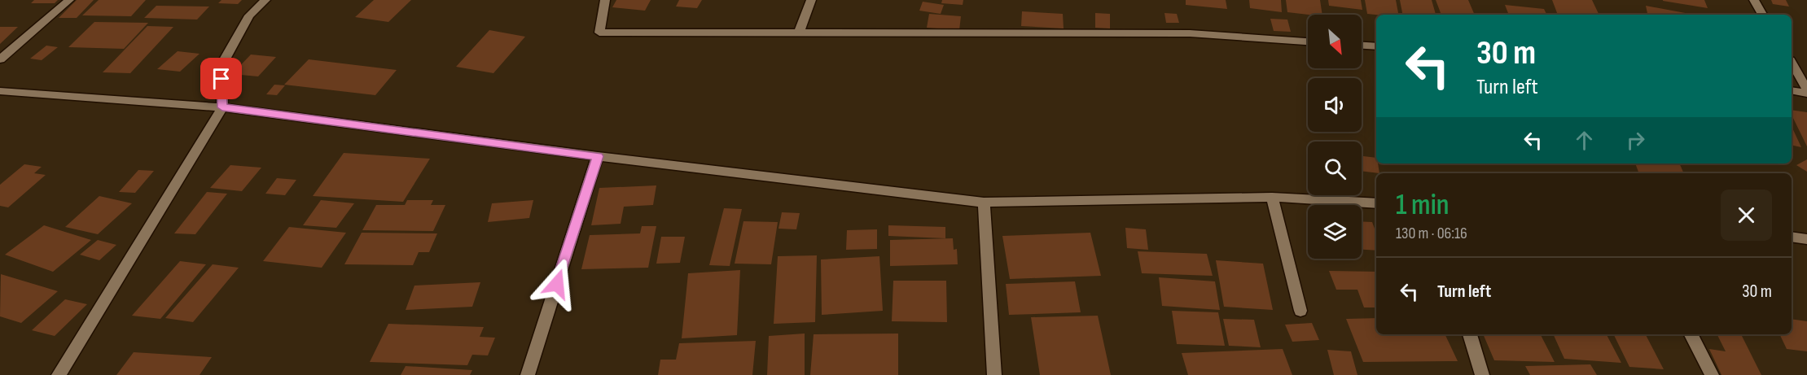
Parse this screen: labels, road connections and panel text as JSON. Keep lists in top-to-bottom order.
{
  "north": "bottom right",
  "page": {
    "turn": ["30 m", "Turn left"],
    "heading": ["1 min", "130 m · 06:16"],
    "list": [
      {
        "name": "Turn left",
        "value": "30 m"
      }
    ]
  }
}
